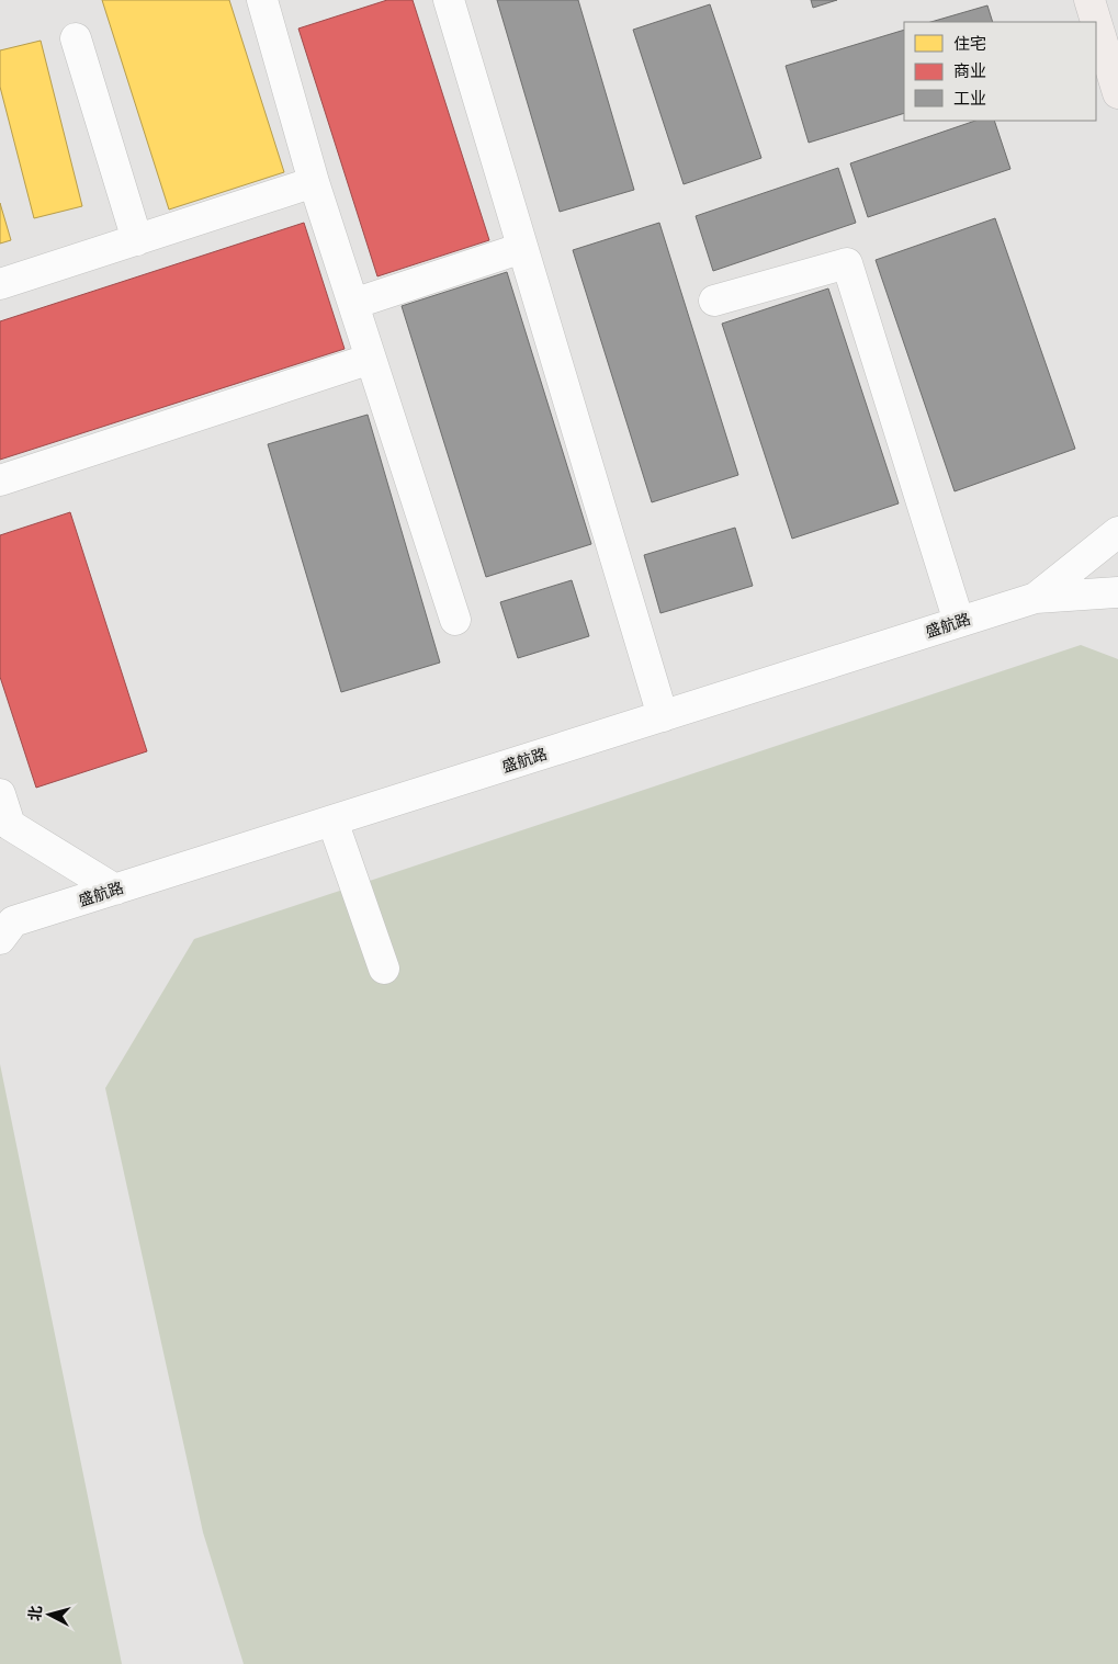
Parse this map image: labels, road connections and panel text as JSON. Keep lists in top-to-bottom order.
{
  "streets": {
    "street": ["盛航路"]
  },
  "legend": ["住宅", "商业", "工业"],
  "north": "left"
}
